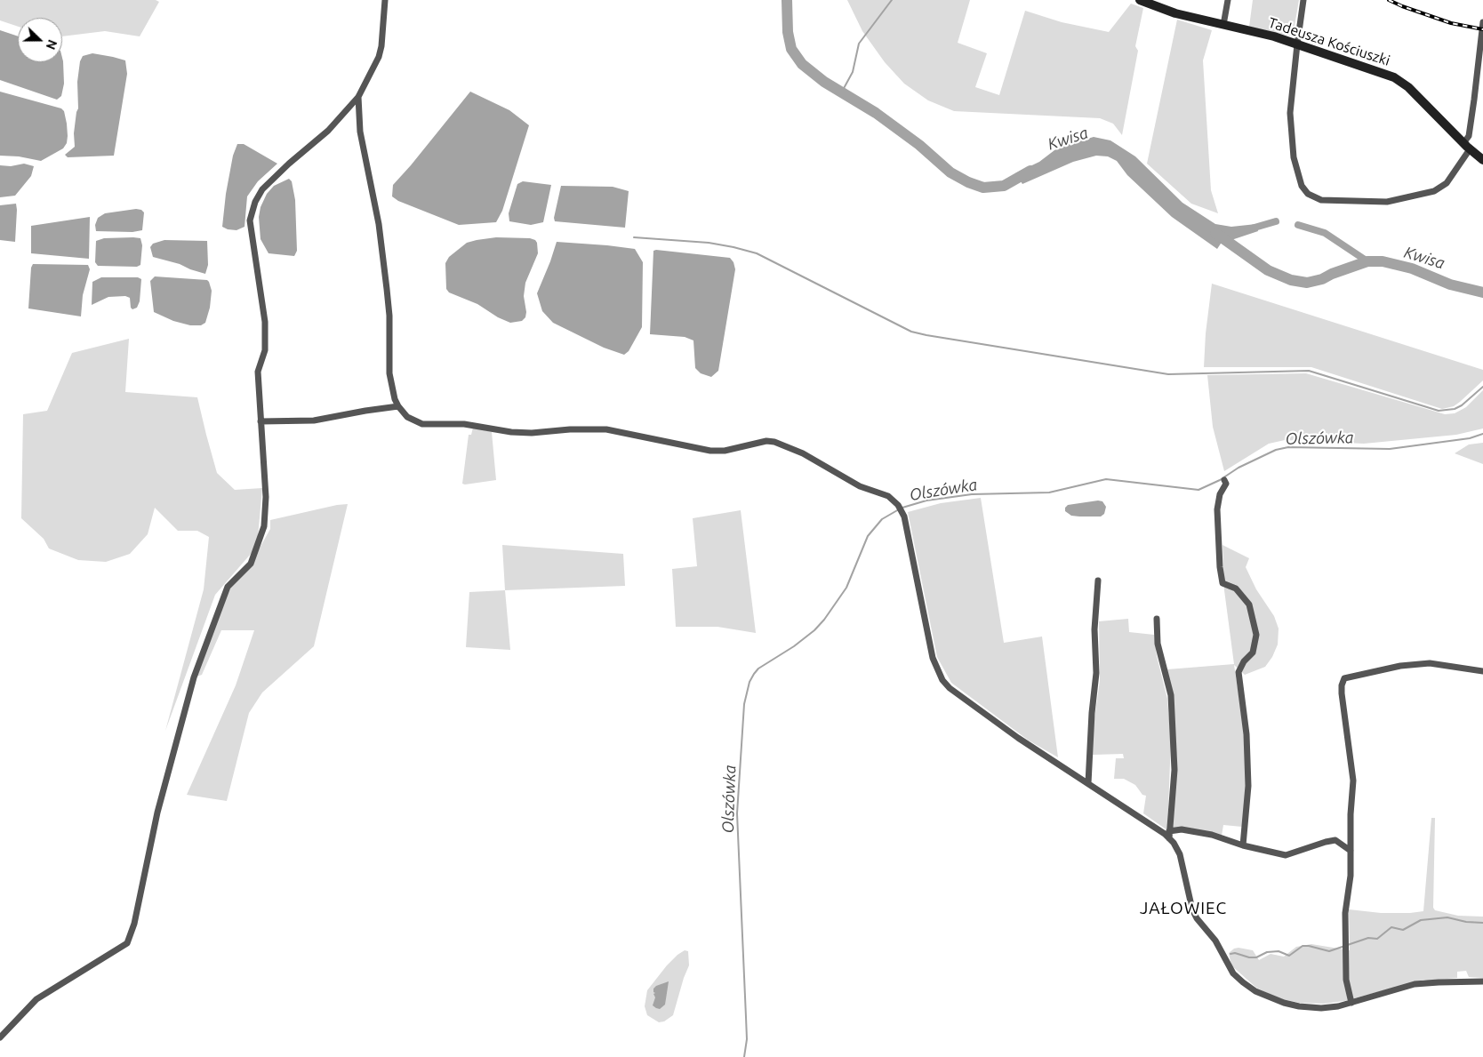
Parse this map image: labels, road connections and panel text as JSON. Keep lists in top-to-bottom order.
{
  "streets": {
    "main road": ["Tadeusza Kościuszki"]
  },
  "districts": ["JAŁOWIEC"],
  "water": ["Kwisa", "Olszówka"],
  "north": "right"
}
